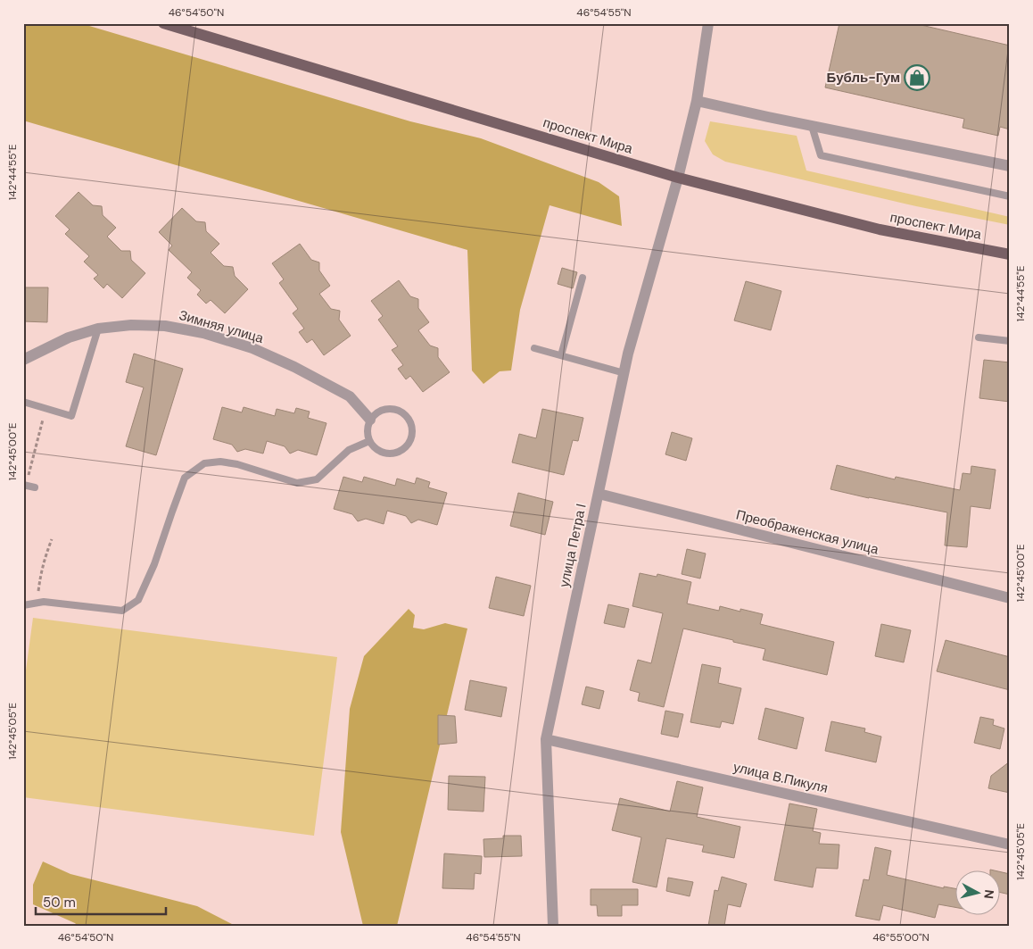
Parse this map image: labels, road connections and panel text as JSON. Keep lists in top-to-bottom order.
{
  "streets": {
    "main road": ["проспект Мира"],
    "street": [
      "Зимняя улица",
      "Преображенская улица",
      "улица Петра I",
      "улица В.Пикуля"
    ]
  },
  "crossings": [
    ["проспект Мира", "улица Петра I"],
    ["Преображенская улица", "улица Петра I"],
    ["улица Петра I", "улица В.Пикуля"]
  ],
  "places": {
    "shop": ["Бубль-Гум"]
  },
  "scale_bar": "50 m",
  "north": "right",
  "coordinates": [
    "46°54'50\"N",
    "46°54'55\"N",
    "142°44'55\"E",
    "142°45'00\"E",
    "142°45'05\"E",
    "46°55'00\"N"
  ]
}
